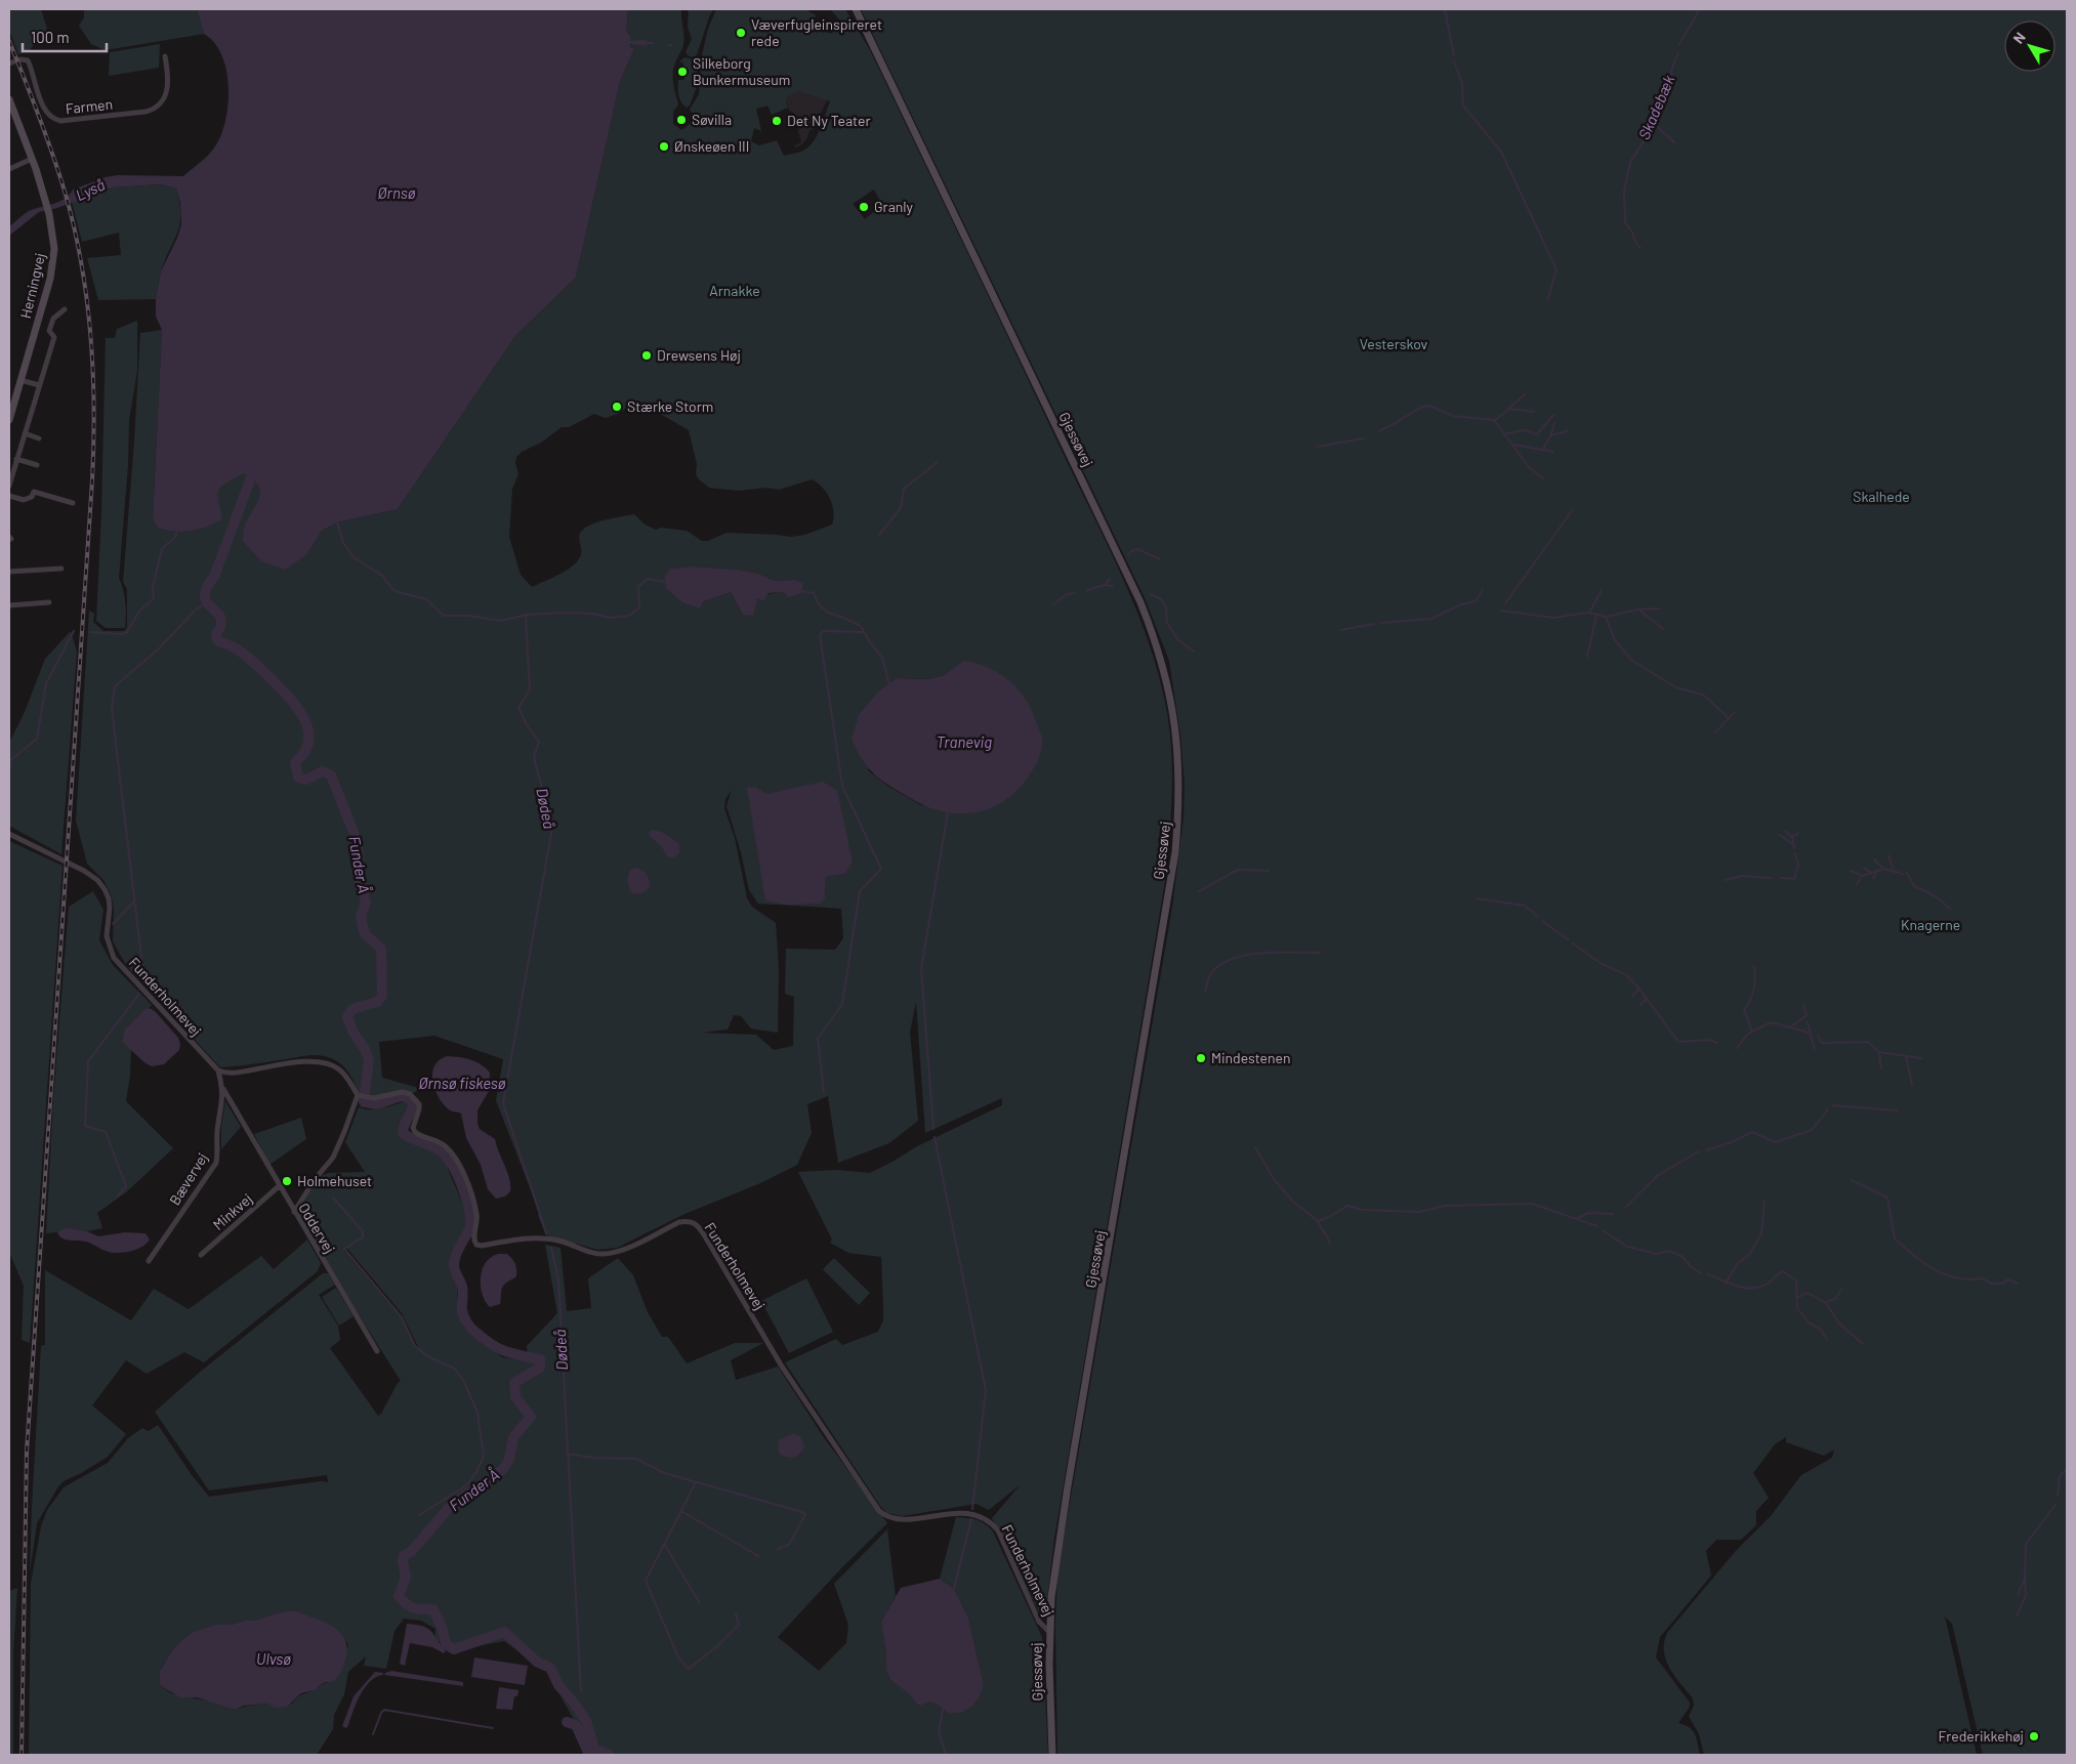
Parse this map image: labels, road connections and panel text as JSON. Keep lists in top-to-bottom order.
{
  "streets": {
    "street": [
      "Farmen",
      "Herningvej",
      "Gjessøvej",
      "Funderholmevej",
      "Bævervej",
      "Minkvej",
      "Oddervej"
    ]
  },
  "crossings": [
    ["Gjessøvej", "Funderholmevej"],
    ["Funderholmevej", "Bævervej"],
    ["Bævervej", "Oddervej"],
    ["Minkvej", "Oddervej"]
  ],
  "water": [
    "Skadebæk",
    "Lyså",
    "Ørnsø",
    "Tranevig",
    "Dødeå",
    "Funder Å",
    "Ørnsø fiskesø",
    "Ulvsø"
  ],
  "parks": [
    "Arnakke",
    "Vesterskov",
    "Skalhede",
    "Knagerne"
  ],
  "places": [
    "Væverfugleinspireret rede",
    "Silkeborg Bunkermuseum",
    "Søvilla",
    "Det Ny Teater",
    "Ønskeøen III",
    "Granly",
    "Drewsens Høj",
    "Stærke Storm",
    "Mindestenen",
    "Holmehuset",
    "Frederikkehøj"
  ],
  "scale_bar": "100 m",
  "north": "top left"
}
